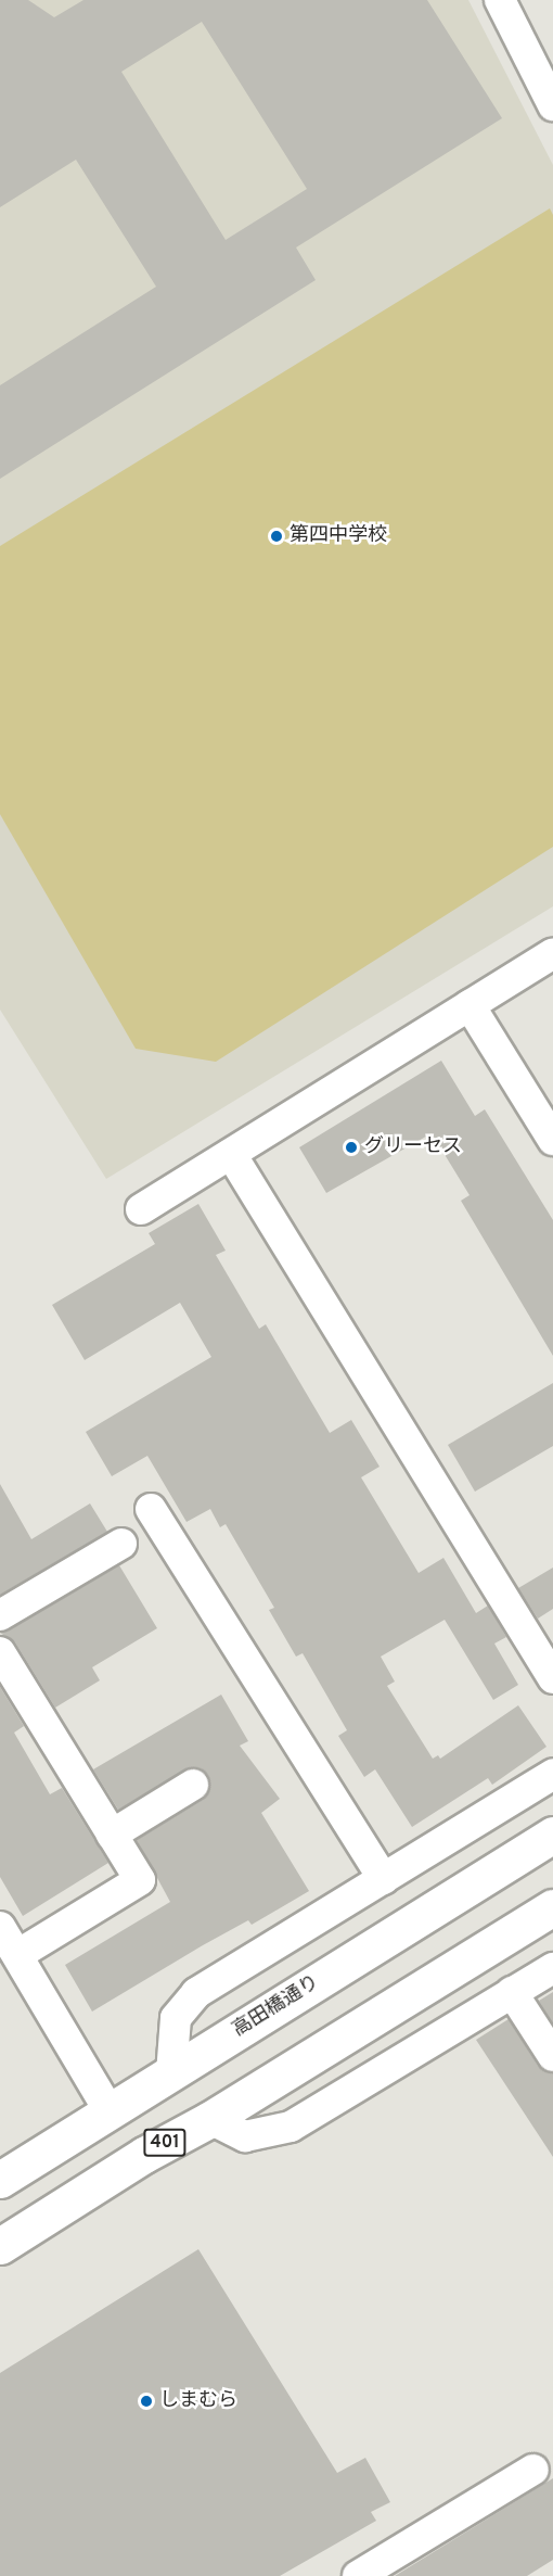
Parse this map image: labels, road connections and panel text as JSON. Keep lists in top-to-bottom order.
{
  "streets": {
    "highway": ["高田橋通り", "401"]
  },
  "places": ["第四中学校", "グリーセス", "しまむら"]
}
